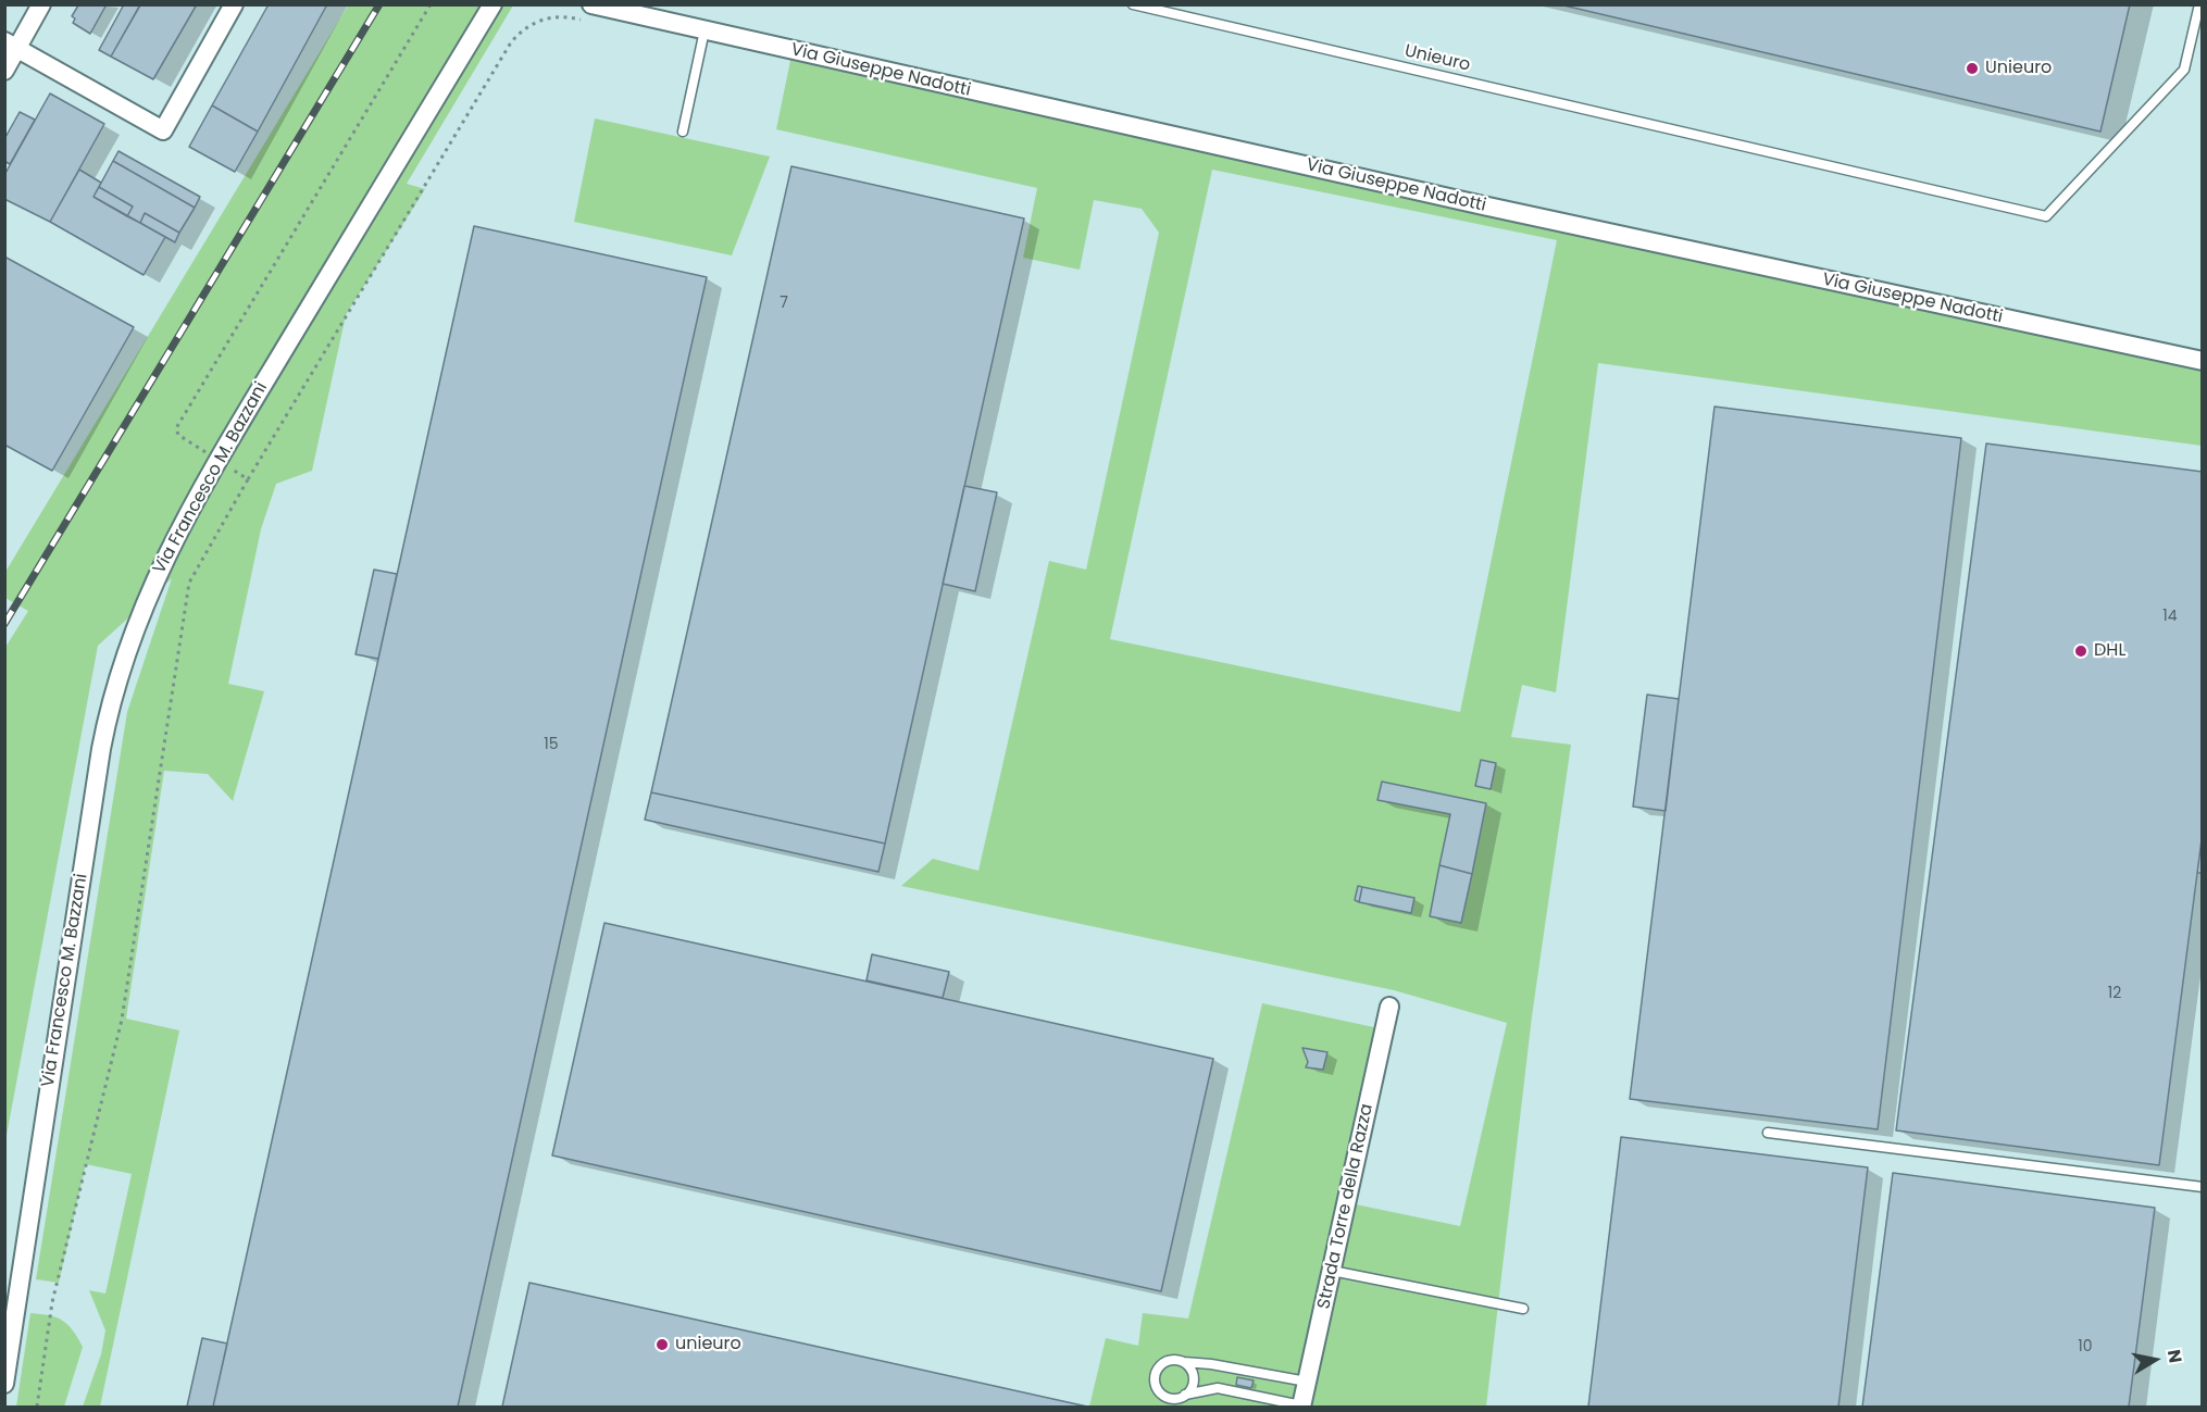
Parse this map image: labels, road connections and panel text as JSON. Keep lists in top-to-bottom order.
{
  "streets": {
    "street": ["Via Giuseppe Nadotti", "Via Francesco M. Bazzani", "Strada Torre della Razza"],
    "lane": ["Unieuro"]
  },
  "places": ["Unieuro", "DHL", "unieuro"],
  "house_numbers": [
    "7",
    "14",
    "15",
    "12",
    "10"
  ],
  "north": "right"
}
